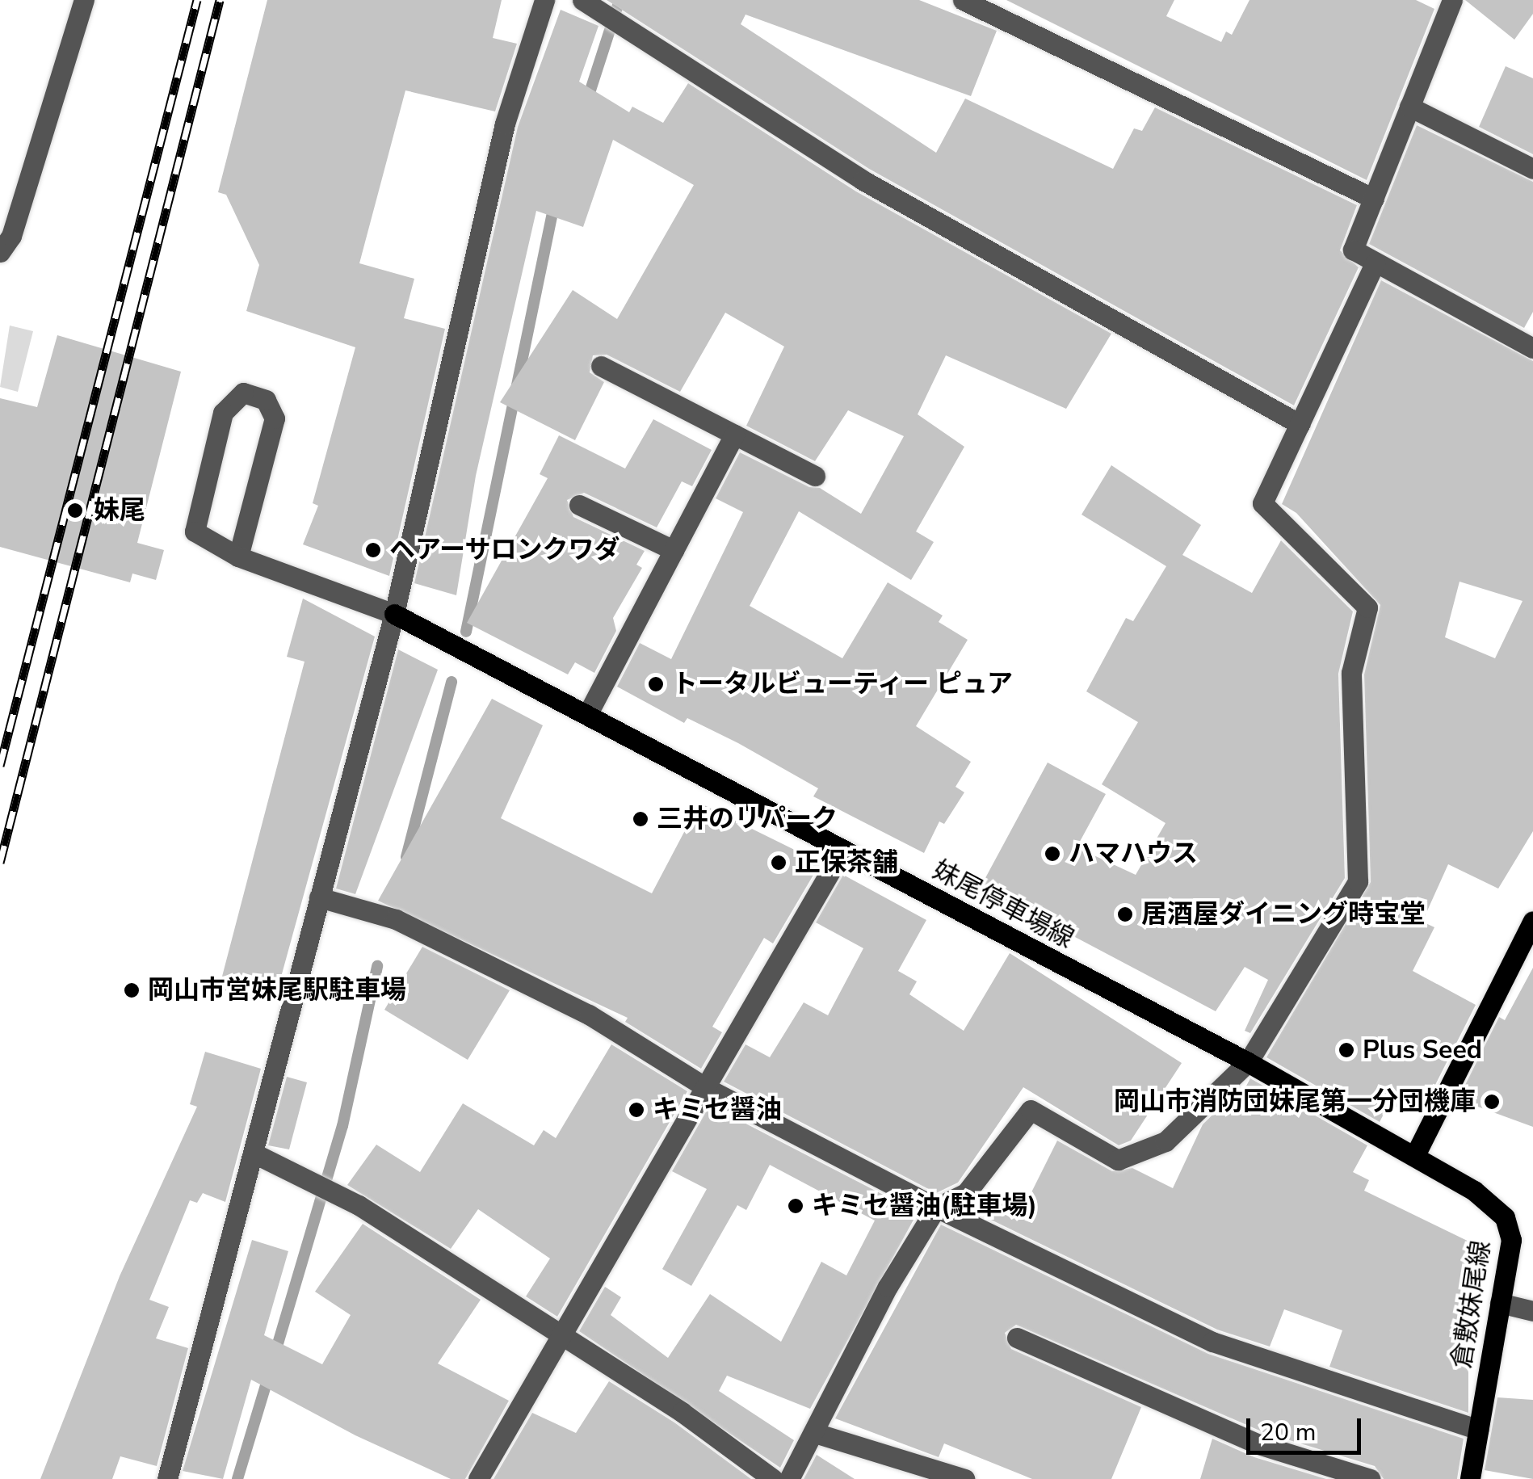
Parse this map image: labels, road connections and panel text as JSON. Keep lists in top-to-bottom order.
{
  "streets": {
    "main road": ["妹尾停車場線", "倉敷妹尾線"]
  },
  "crossings": [
    ["妹尾停車場線", "倉敷妹尾線"]
  ],
  "places": [
    "妹尾",
    "ヘアーサロンクワダ",
    "トータルビューティー ピュア",
    "三井のリパーク",
    "ハマハウス",
    "正保茶舗",
    "居酒屋ダイニング時宝堂",
    "岡山市営妹尾駅駐車場",
    "Plus Seed",
    "岡山市消防団妹尾第一分団機庫",
    "キミセ醤油",
    "キミセ醤油(駐車場)"
  ],
  "scale_bar": "20 m"
}
